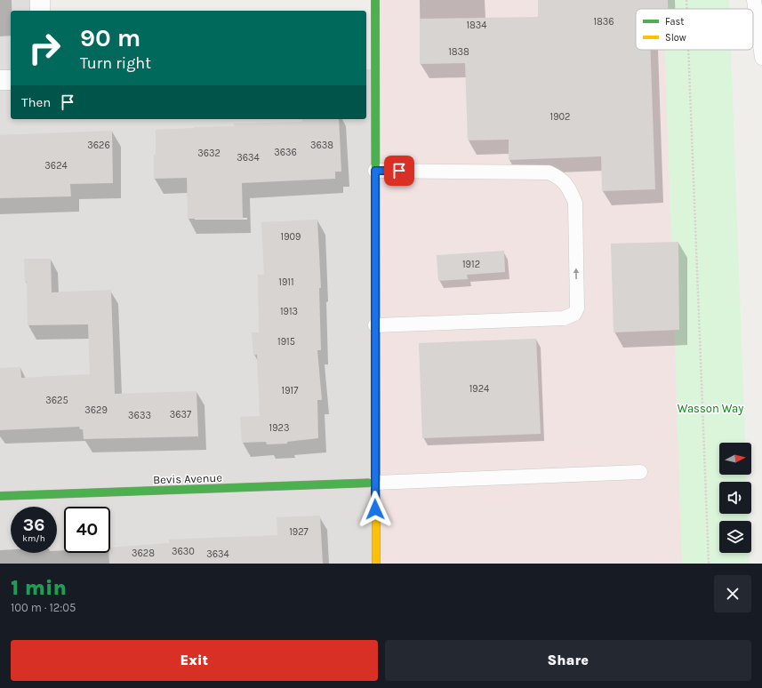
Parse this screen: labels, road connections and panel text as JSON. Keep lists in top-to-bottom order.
{
  "streets": {
    "street": ["Bevis Avenue"]
  },
  "parks": ["Wasson Way"],
  "house_numbers": [
    "1836",
    "1834",
    "1838",
    "1902",
    "3626",
    "3638",
    "3636",
    "3632",
    "3634",
    "3624",
    "1909",
    "1912",
    "1911",
    "1913",
    "1915",
    "1924",
    "1917",
    "3625",
    "3629",
    "3637",
    "3633",
    "1923",
    "1927",
    "3630",
    "3628",
    "3634"
  ],
  "legend": ["Fast", "Slow"],
  "north": "right",
  "page": {
    "turn": ["90 m", "Turn right"],
    "then": "Then",
    "speed": "36 km/h",
    "limit": "40",
    "heading": ["1 min", "100 m · 12:05"],
    "buttons": ["Exit", "Share"]
  }
}
